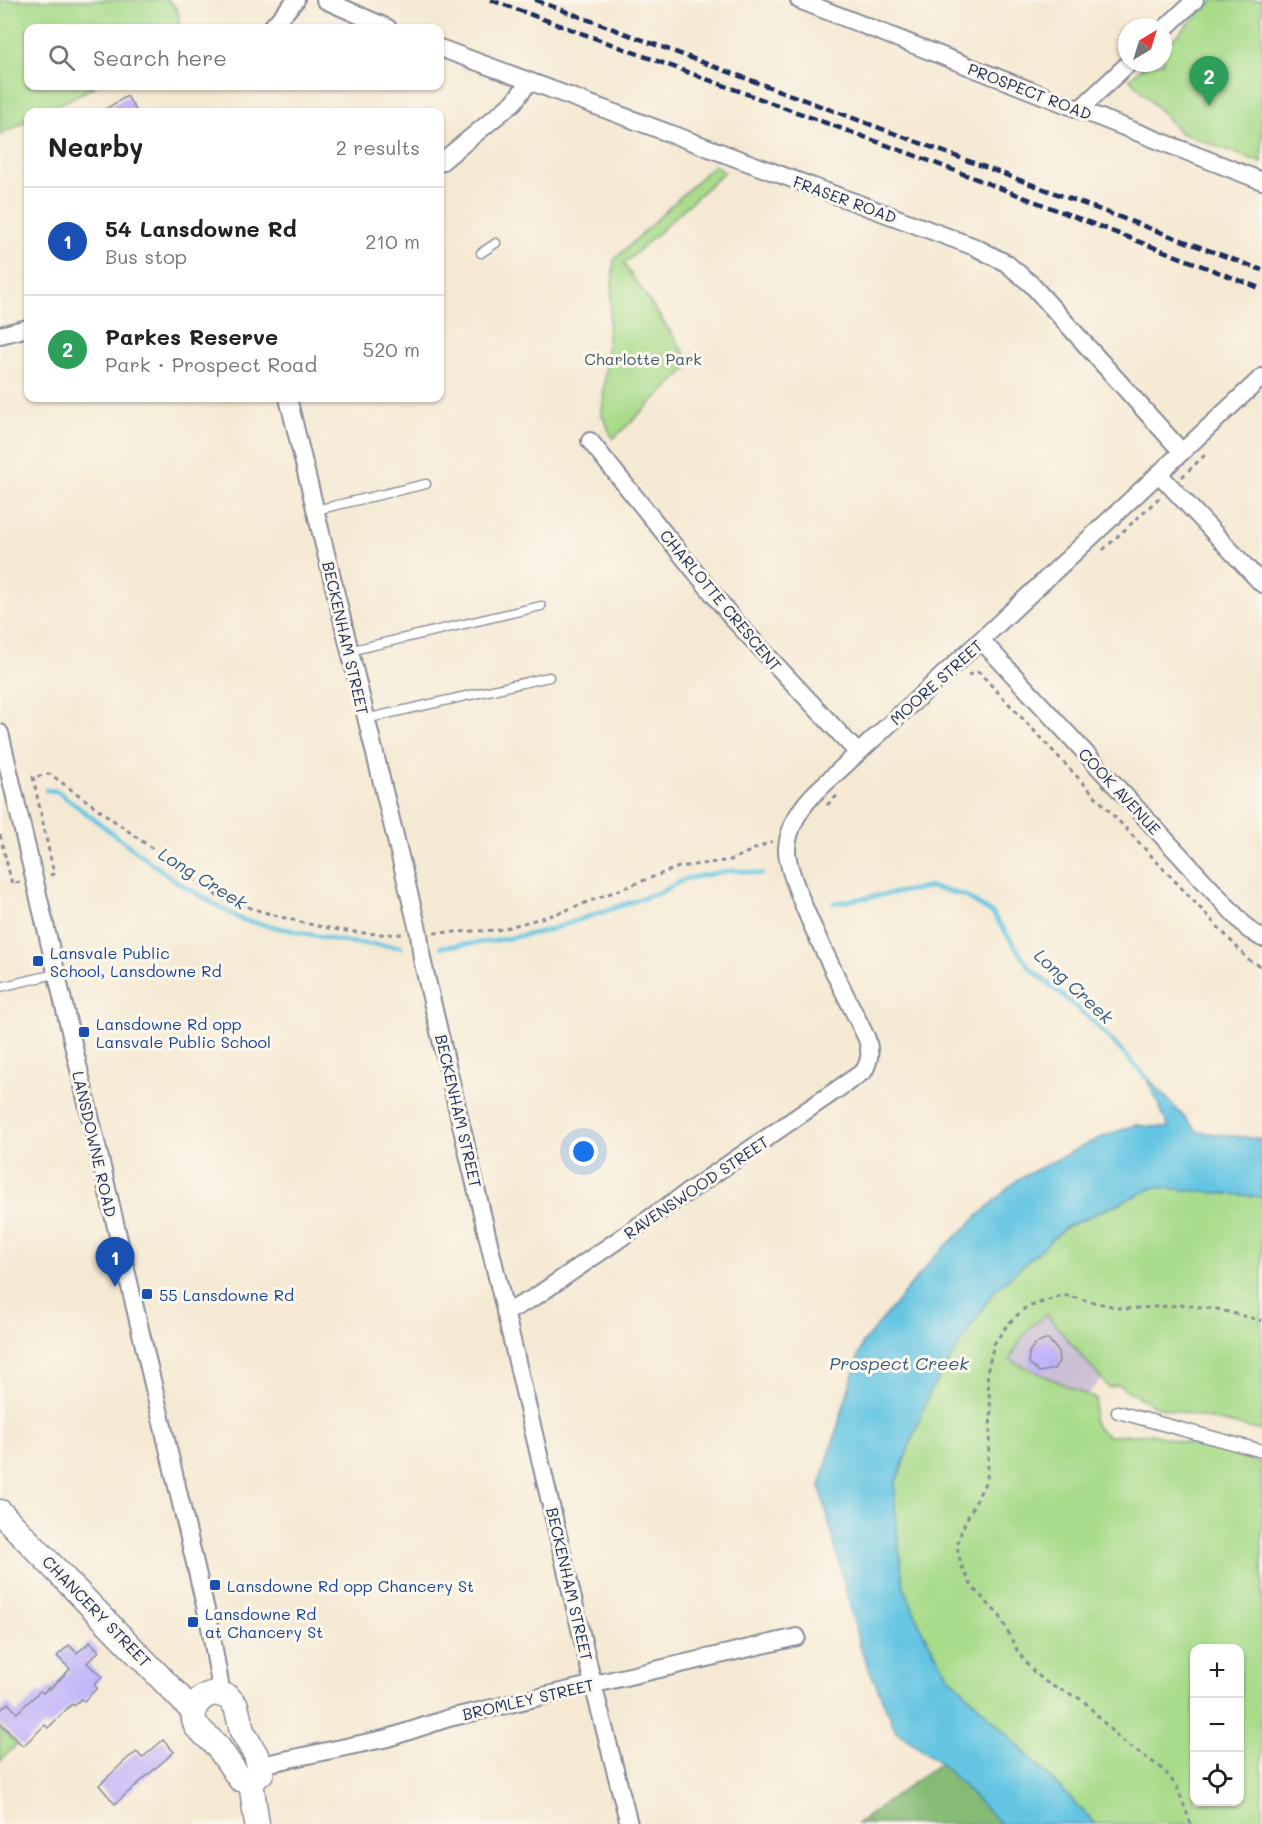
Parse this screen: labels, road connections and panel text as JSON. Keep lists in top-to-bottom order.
{
  "streets": {
    "main road": ["CHANCERY STREET"],
    "street": [
      "PROSPECT ROAD",
      "FRASER ROAD",
      "CHARLOTTE CRESCENT",
      "BECKENHAM STREET",
      "MOORE STREET",
      "COOK AVENUE",
      "LANSDOWNE ROAD",
      "RAVENSWOOD STREET",
      "BROMLEY STREET"
    ]
  },
  "crossings": [
    ["FRASER ROAD", "MOORE STREET"],
    ["CHARLOTTE CRESCENT", "MOORE STREET"],
    ["BECKENHAM STREET", "RAVENSWOOD STREET"],
    ["BECKENHAM STREET", "BROMLEY STREET"],
    ["MOORE STREET", "COOK AVENUE"],
    ["MOORE STREET", "RAVENSWOOD STREET"],
    ["CHANCERY STREET", "BROMLEY STREET"]
  ],
  "water": ["Long Creek", "Prospect Creek"],
  "parks": ["Charlotte Park"],
  "places": {
    "transit": [
      "Lansvale Public School, Lansdowne Rd",
      "Lansdowne Rd opp Lansvale Public School",
      "55 Lansdowne Rd",
      "Lansdowne Rd opp Chancery St",
      "Lansdowne Rd at Chancery St"
    ]
  },
  "north": "top right",
  "page": {
    "search": "Search here",
    "pins": ["2", "1"],
    "heading": ["Nearby", "2 results"],
    "list": [
      {
        "mark": "1",
        "name": "54 Lansdowne Rd",
        "note": "Bus stop",
        "value": "210 m"
      },
      {
        "mark": "2",
        "name": "Parkes Reserve",
        "note": "Park · Prospect Road",
        "value": "520 m"
      }
    ],
    "map_buttons": ["+", "−"]
  }
}
